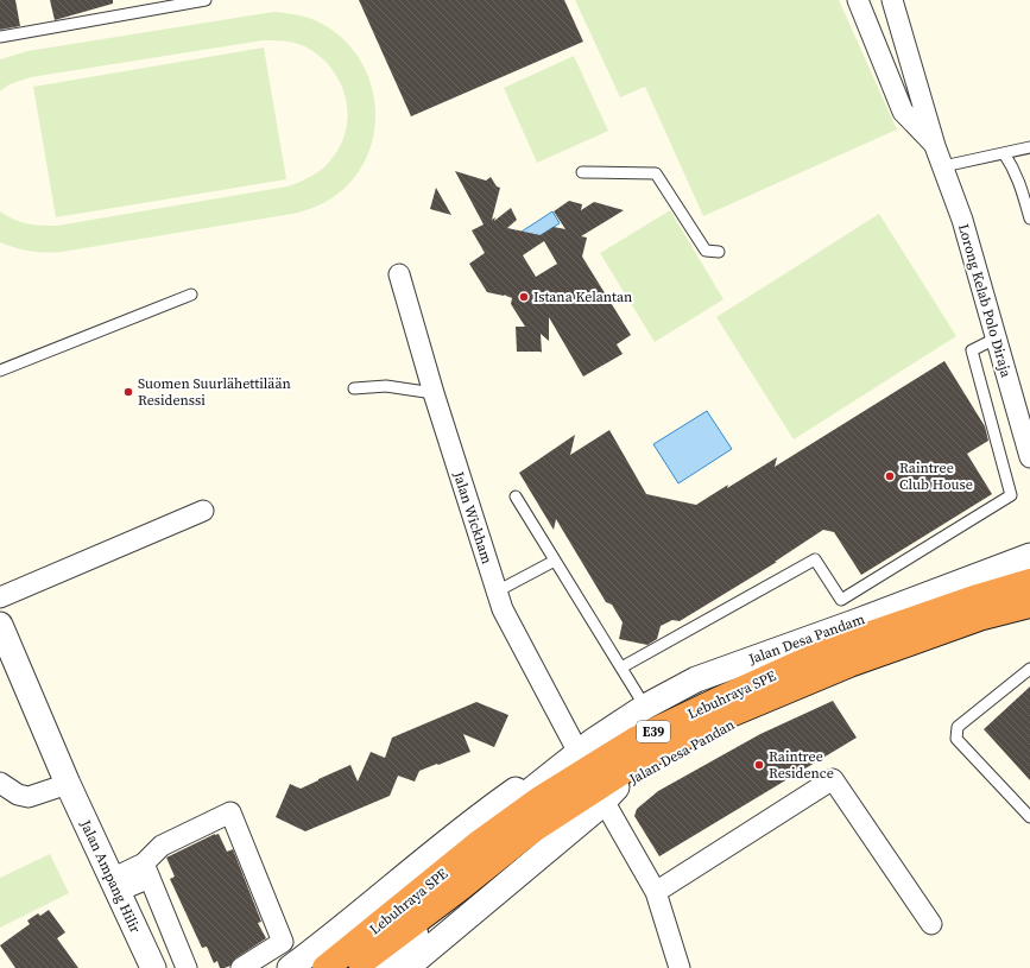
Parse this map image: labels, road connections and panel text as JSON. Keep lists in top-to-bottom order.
{
  "streets": {
    "highway": ["Lebuhraya SPE", "E39"],
    "street": [
      "Lorong Kelab Polo Diraja",
      "Jalan Wickham",
      "Jalan Desa Pandam",
      "Jalan Desa Pandan",
      "Jalan Ampang Hilir"
    ]
  },
  "crossings": [
    ["Jalan Wickham", "Jalan Desa Pandam"]
  ],
  "places": [
    "Istana Kelantan",
    "Suomen Suurlähettilään Residenssi",
    "Raintree Club House",
    "Raintree Residence"
  ]
}
